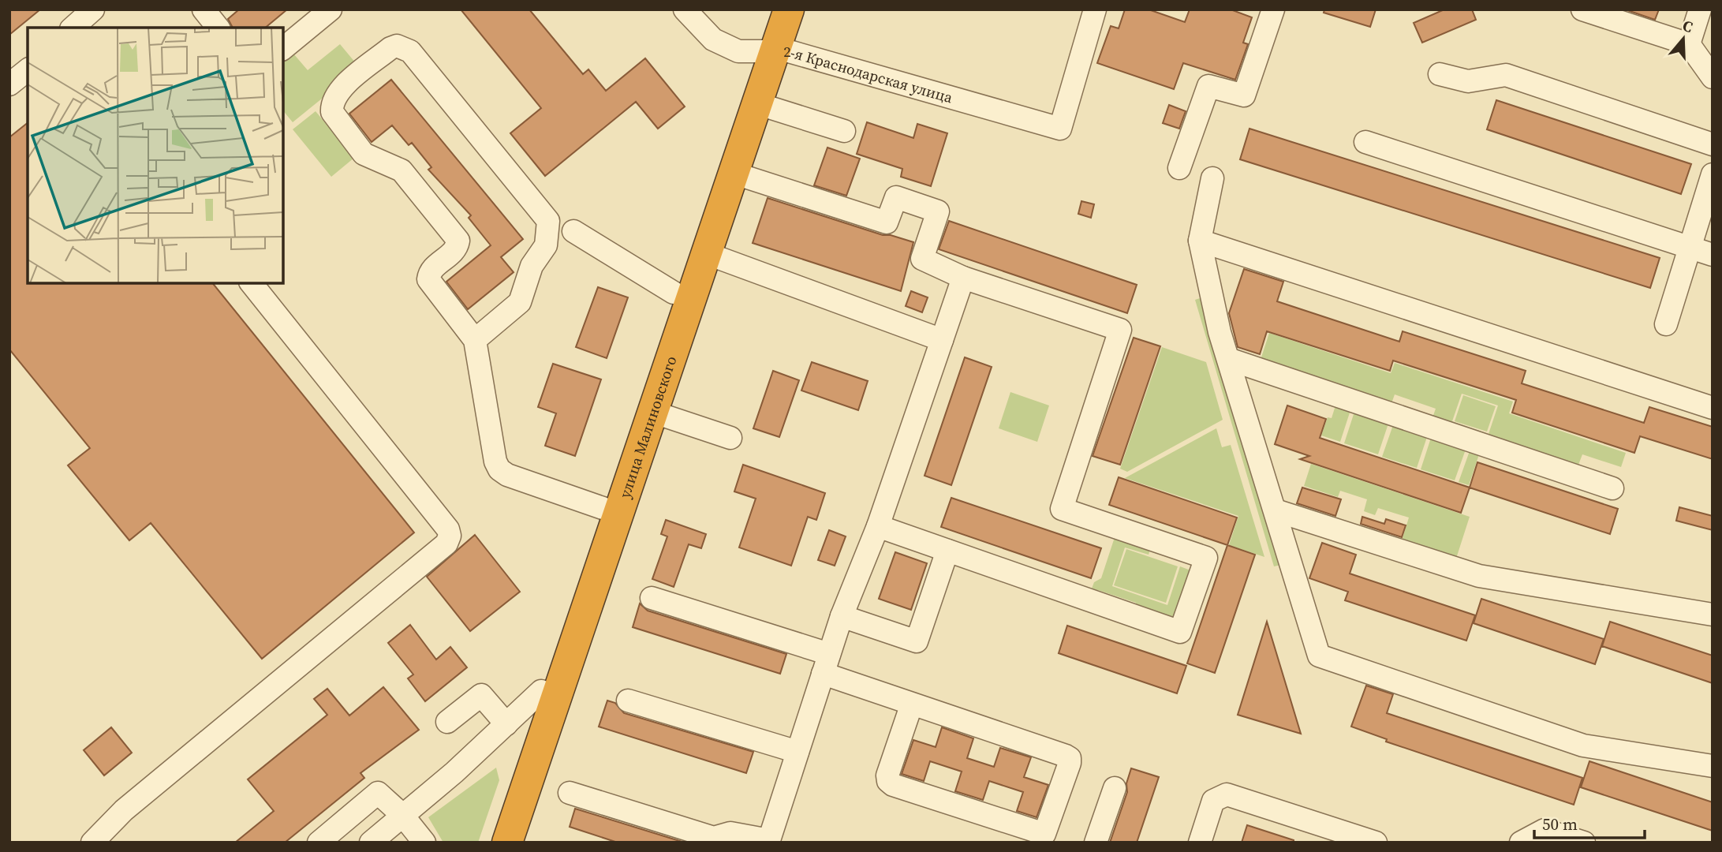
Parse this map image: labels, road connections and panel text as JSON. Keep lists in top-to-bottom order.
{
  "streets": {
    "highway": ["улица Малиновского"],
    "street": ["2-я Краснодарская улица"]
  },
  "crossings": [
    ["2-я Краснодарская улица", "улица Малиновского"]
  ],
  "scale_bar": "50 m",
  "north": "top"
}
